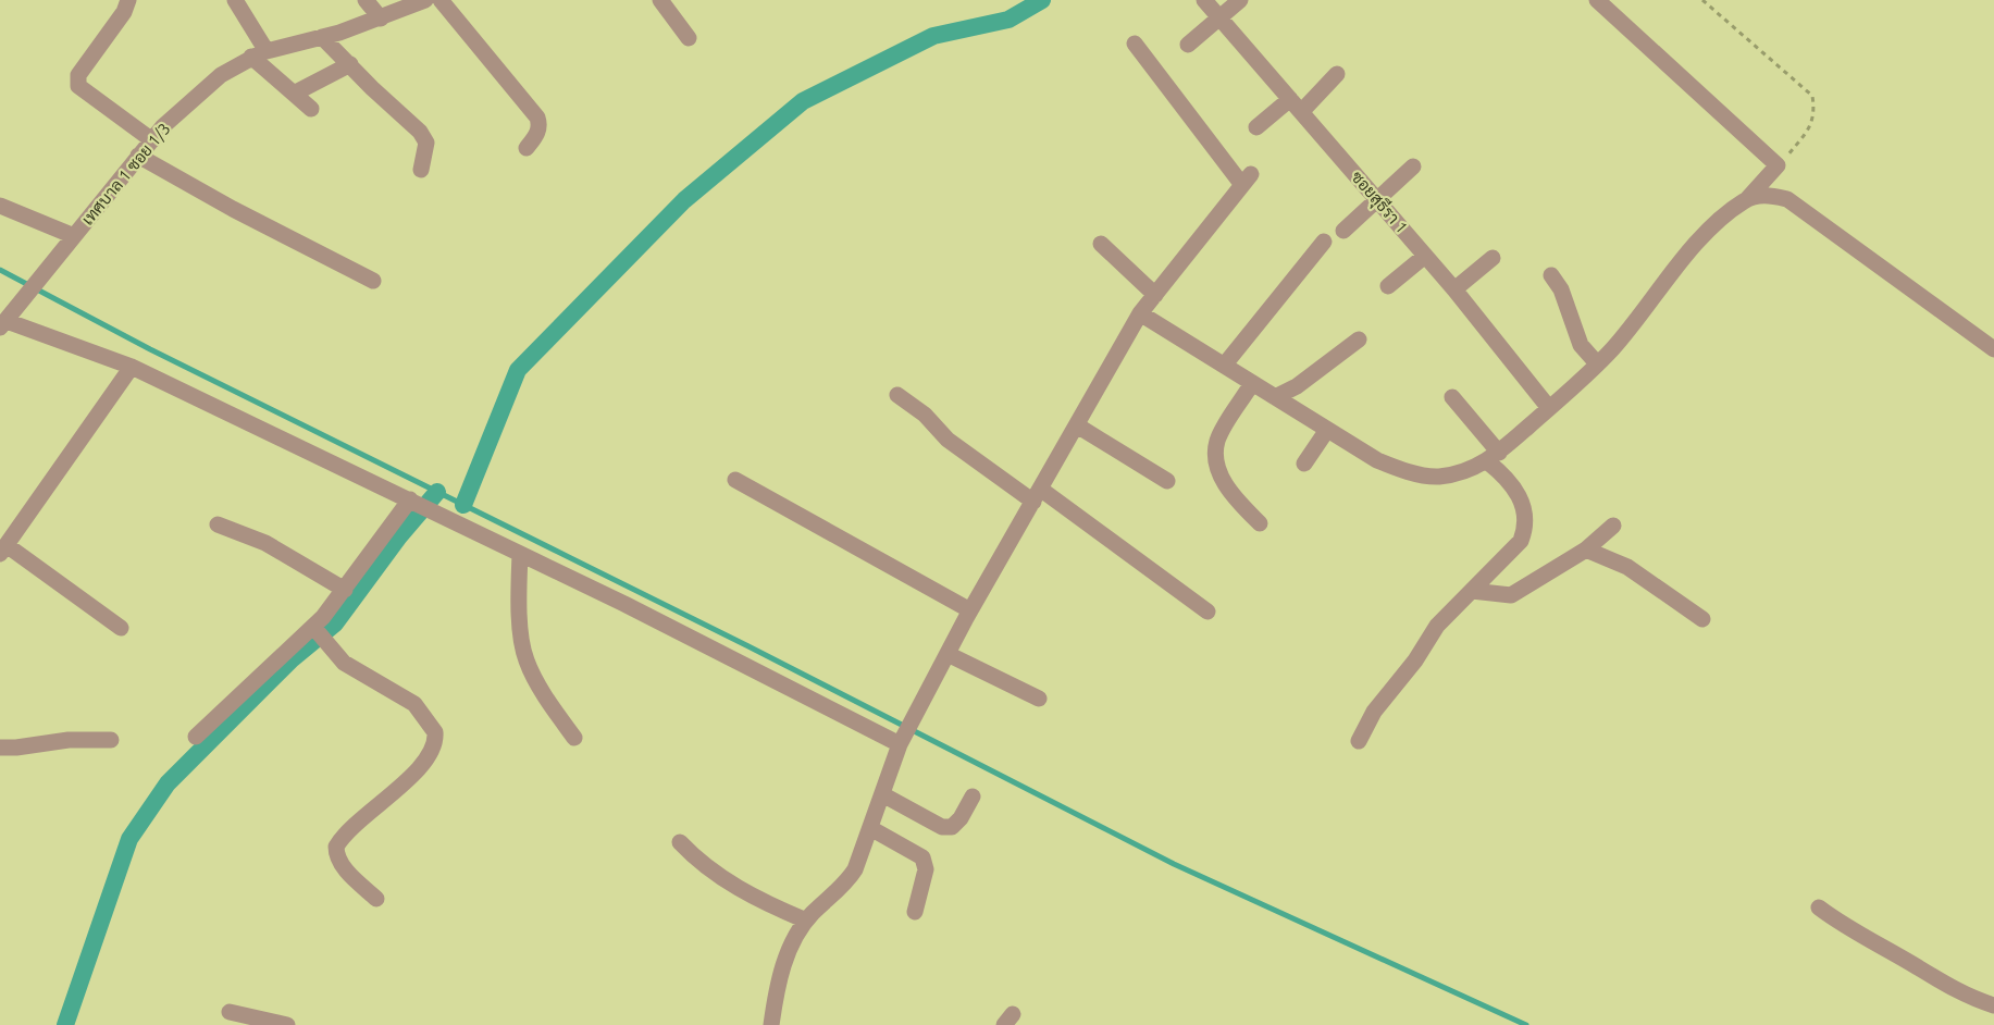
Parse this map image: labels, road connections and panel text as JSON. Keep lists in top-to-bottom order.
{
  "streets": {
    "street": ["เทศบาล 1 ซอย 1/3", "ซอยสุธีรา 1"]
  }
}
